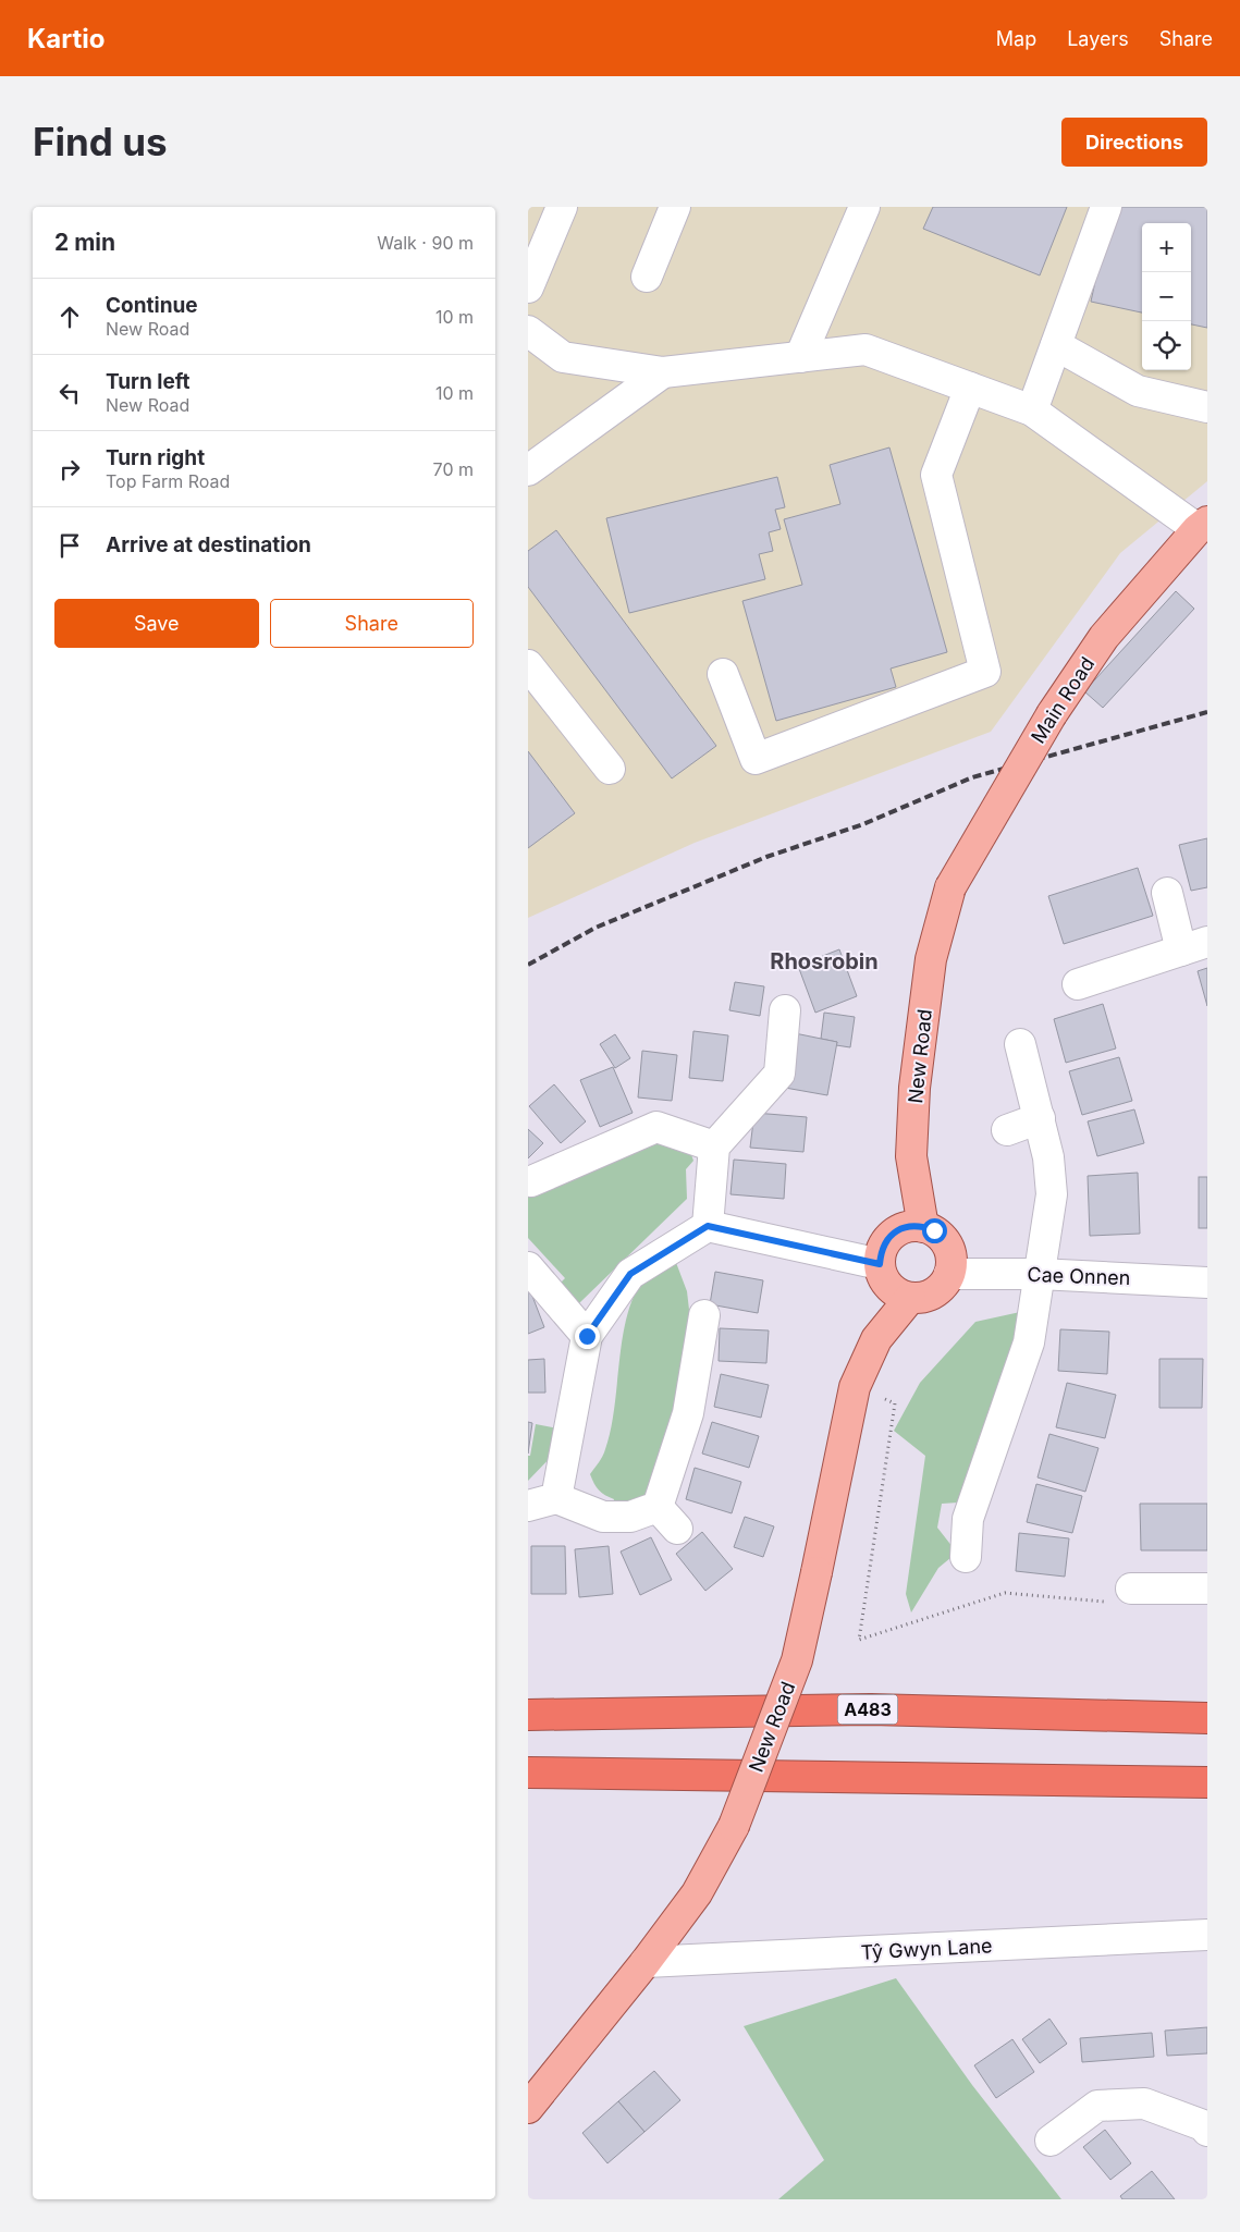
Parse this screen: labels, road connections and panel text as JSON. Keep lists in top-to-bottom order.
{
  "streets": {
    "highway": ["A483"],
    "main road": ["Main Road", "New Road"],
    "street": ["Cae Onnen", "Tŷ Gwyn Lane"]
  },
  "crossings": [
    ["Main Road", "New Road"],
    ["New Road", "Cae Onnen"],
    ["New Road", "Tŷ Gwyn Lane"]
  ],
  "districts": ["Rhosrobin"],
  "page": {
    "header": "Kartio",
    "nav": ["Map", "Layers", "Share"],
    "buttons": [
      "Directions",
      ["Save", "Share"]
    ],
    "title": "Find us",
    "heading": ["2 min", "Walk · 90 m"],
    "map_buttons": ["+", "−"],
    "list": [
      ["Continue", "New Road", "10 m"],
      ["Turn left", "New Road", "10 m"],
      ["Turn right", "Top Farm Road", "70 m"],
      "Arrive at destination"
    ]
  }
}
